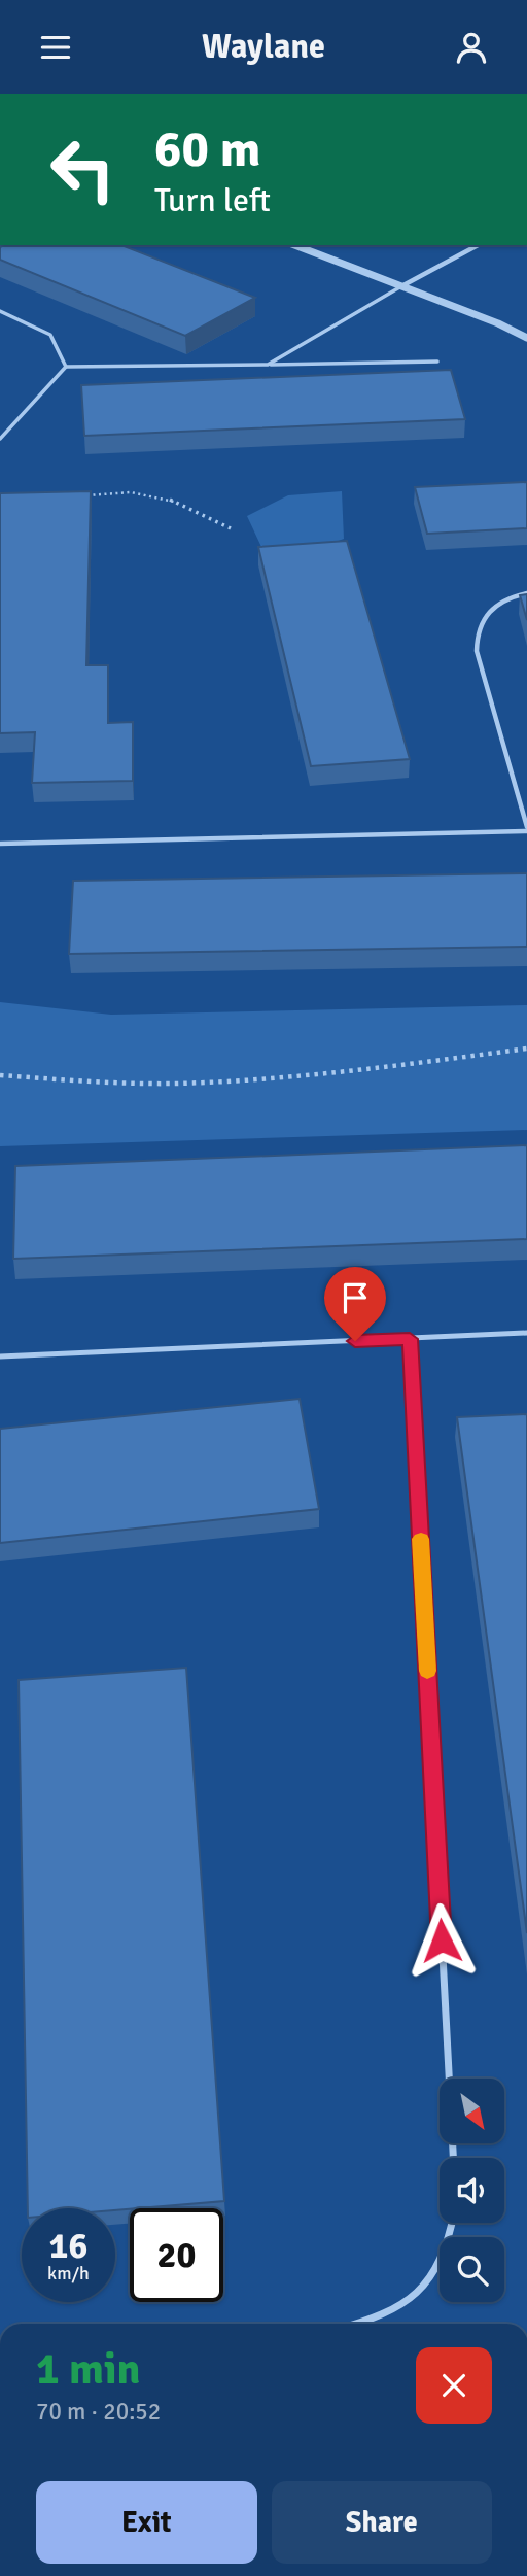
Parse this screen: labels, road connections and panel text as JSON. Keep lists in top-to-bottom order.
{
  "north": "bottom right",
  "page": {
    "header": "Waylane",
    "turn": ["60 m", "Turn left"],
    "speed": "16 km/h",
    "limit": "20",
    "heading": ["1 min", "70 m · 20:52"],
    "buttons": ["Exit", "Share"]
  }
}
